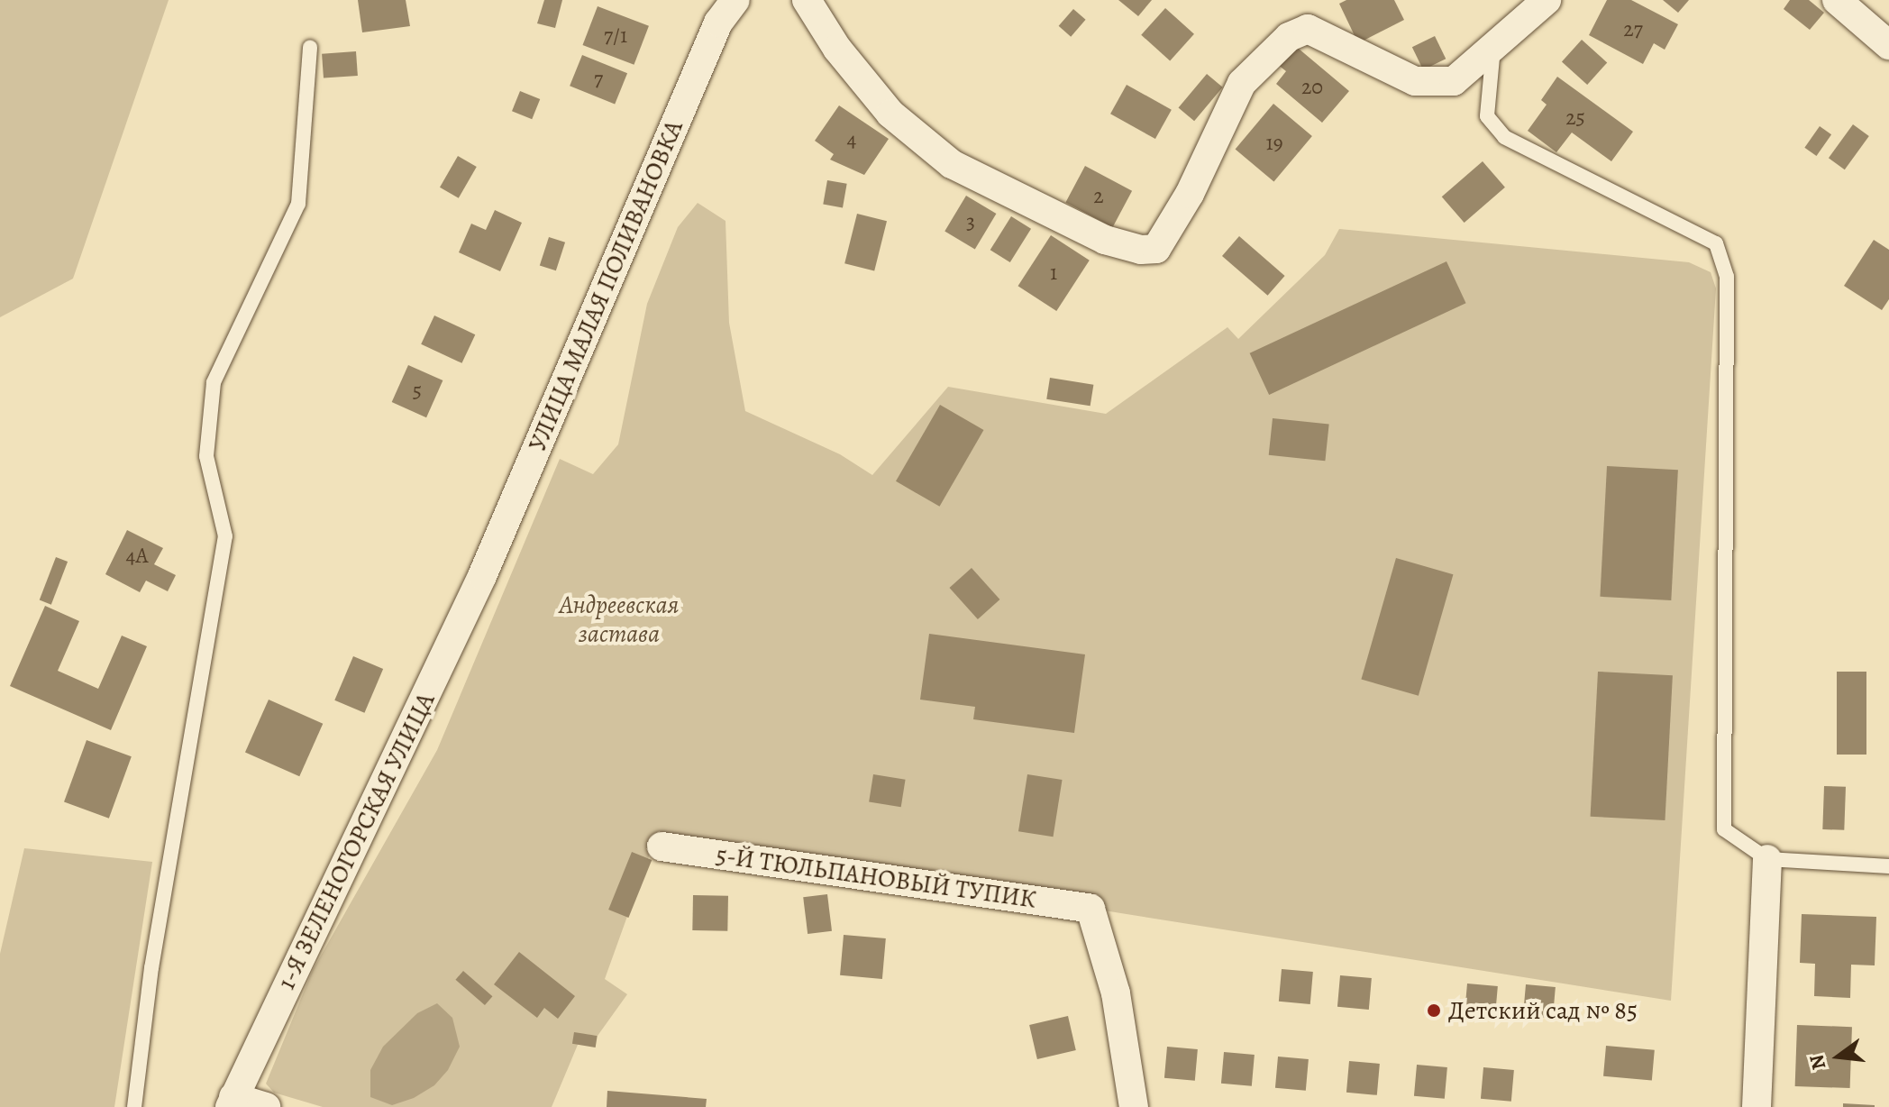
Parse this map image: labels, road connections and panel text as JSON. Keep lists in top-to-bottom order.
{
  "streets": {
    "street": ["УЛИЦА МАЛАЯ ПОЛИВАНОВКА", "1-Я ЗЕЛЕНОГОРСКАЯ УЛИЦА", "5-Й ТЮЛЬПАНОВЫЙ ТУПИК"]
  },
  "crossings": [
    ["УЛИЦА МАЛАЯ ПОЛИВАНОВКА", "1-Я ЗЕЛЕНОГОРСКАЯ УЛИЦА"]
  ],
  "parks": ["Андреевская застава"],
  "places": ["Детский сад № 85"],
  "house_numbers": [
    "27",
    "7/1",
    "7",
    "20",
    "25",
    "4",
    "19",
    "2",
    "3",
    "1",
    "5",
    "4А"
  ],
  "north": "left"
}
